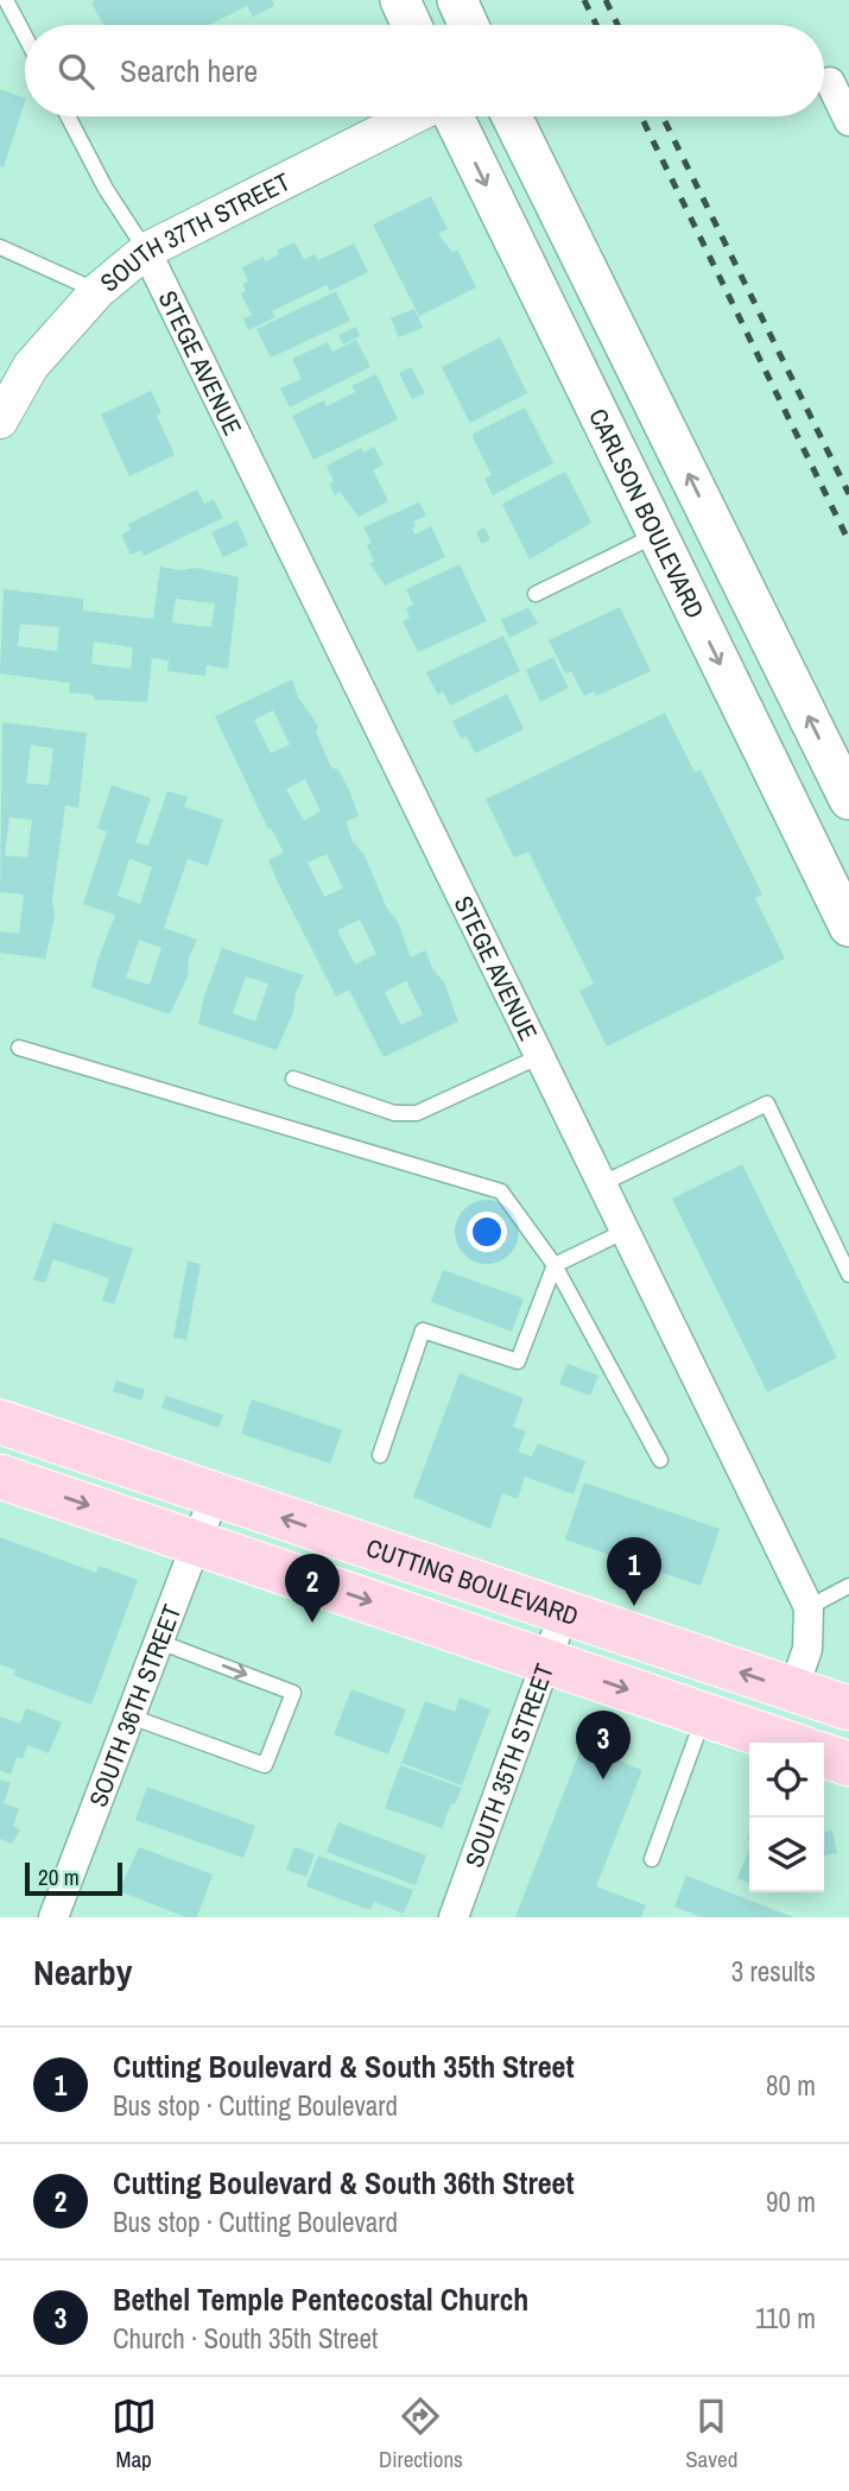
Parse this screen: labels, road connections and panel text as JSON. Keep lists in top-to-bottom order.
{
  "streets": {
    "main road": ["CARLSON BOULEVARD", "CUTTING BOULEVARD"],
    "street": [
      "SOUTH 37TH STREET",
      "STEGE AVENUE",
      "SOUTH 36TH STREET",
      "SOUTH 35TH STREET"
    ]
  },
  "crossings": [
    ["SOUTH 37TH STREET", "STEGE AVENUE"],
    ["STEGE AVENUE", "CUTTING BOULEVARD"],
    ["CUTTING BOULEVARD", "SOUTH 36TH STREET"],
    ["CUTTING BOULEVARD", "SOUTH 35TH STREET"]
  ],
  "scale_bar": "20 m",
  "page": {
    "search": "Search here",
    "pins": ["1", "2", "3"],
    "scale": "20 m",
    "heading": ["Nearby", "3 results"],
    "list": [
      {
        "mark": "1",
        "name": "Cutting Boulevard & South 35th Street",
        "note": "Bus stop · Cutting Boulevard",
        "value": "80 m"
      },
      {
        "mark": "2",
        "name": "Cutting Boulevard & South 36th Street",
        "note": "Bus stop · Cutting Boulevard",
        "value": "90 m"
      },
      {
        "mark": "3",
        "name": "Bethel Temple Pentecostal Church",
        "note": "Church · South 35th Street",
        "value": "110 m"
      }
    ],
    "nav": ["Map", "Directions", "Saved"]
  }
}
